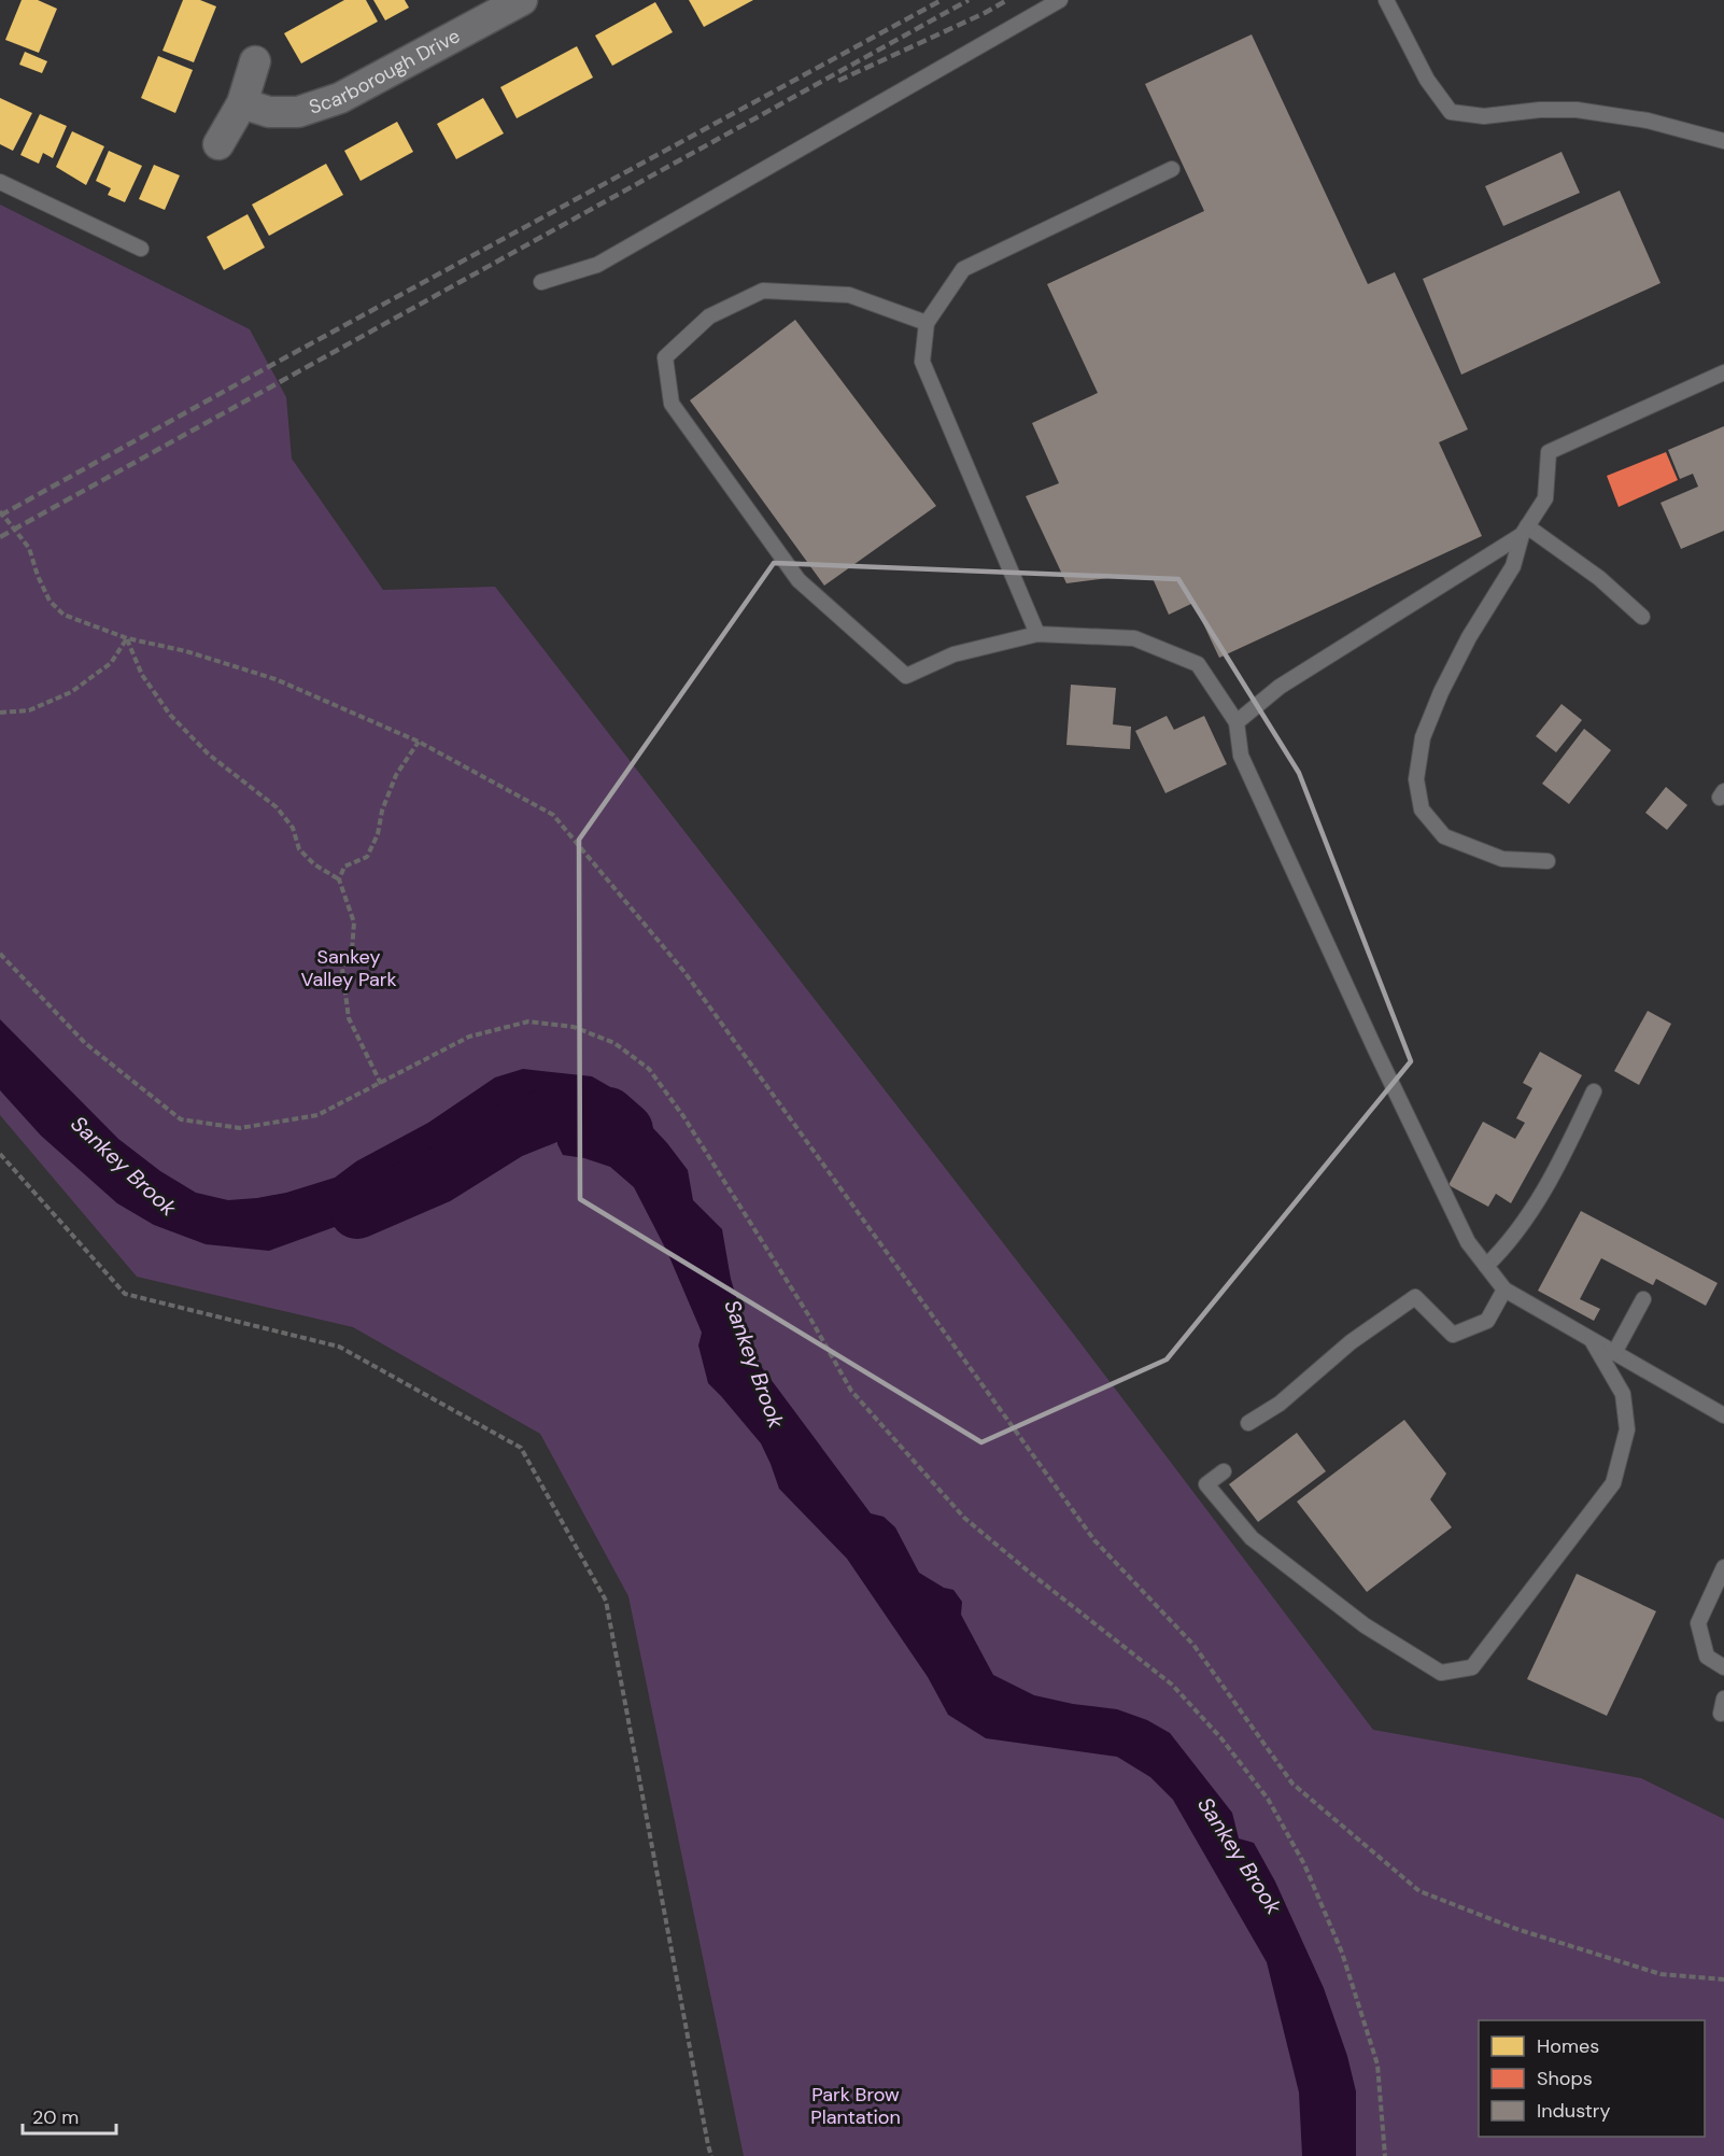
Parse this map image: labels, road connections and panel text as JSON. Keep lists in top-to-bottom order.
{
  "streets": {
    "street": ["Scarborough Drive"]
  },
  "water": ["Sankey Brook"],
  "parks": ["Sankey Valley Park", "Park Brow Plantation"],
  "legend": ["Homes", "Shops", "Industry"],
  "scale_bar": "20 m"
}
